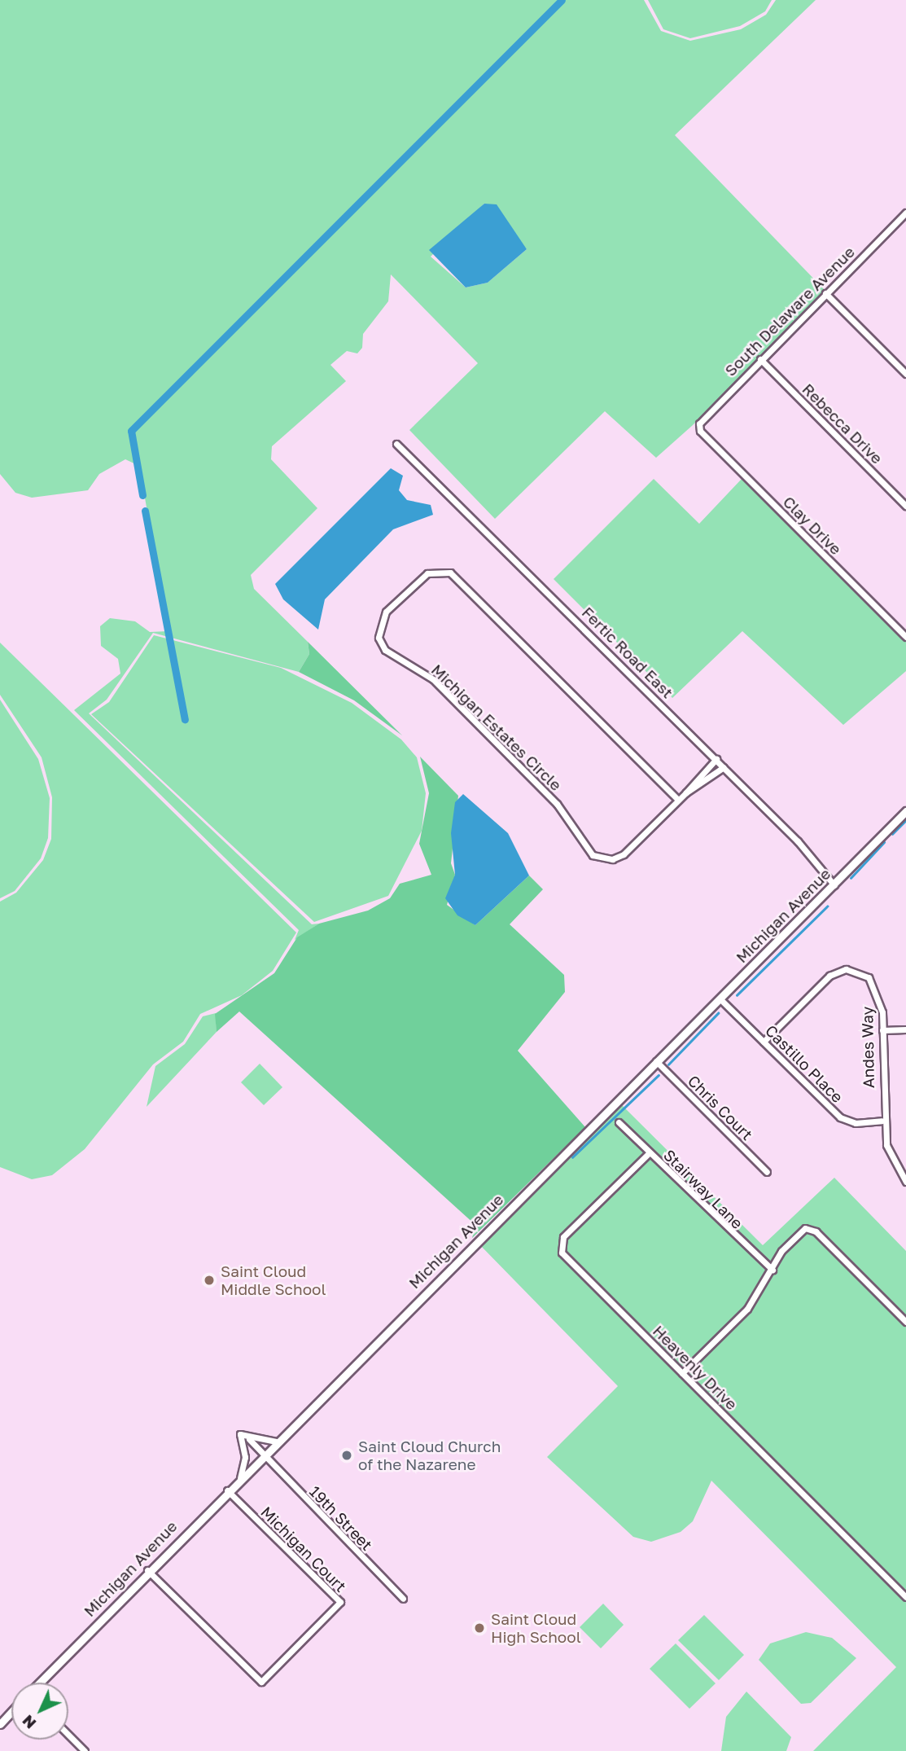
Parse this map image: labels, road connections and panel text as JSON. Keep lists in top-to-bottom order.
{
  "streets": {
    "street": [
      "South Delaware Avenue",
      "Rebecca Drive",
      "Clay Drive",
      "Fertic Road East",
      "Michigan Estates Circle",
      "Michigan Avenue",
      "Andes Way",
      "Castillo Place",
      "Chris Court",
      "Stairway Lane",
      "Heavenly Drive",
      "19th Street",
      "Michigan Court"
    ]
  },
  "crossings": [
    ["South Delaware Avenue", "Rebecca Drive"],
    ["South Delaware Avenue", "Clay Drive"],
    ["Fertic Road East", "Michigan Estates Circle"],
    ["Fertic Road East", "Michigan Avenue"],
    ["Michigan Avenue", "Castillo Place"],
    ["Michigan Avenue", "Chris Court"],
    ["Michigan Avenue", "19th Street"],
    ["Michigan Avenue", "Michigan Court"],
    ["Andes Way", "Castillo Place"],
    ["Stairway Lane", "Heavenly Drive"]
  ],
  "places": ["Saint Cloud Middle School", "Saint Cloud Church of the Nazarene", "Saint Cloud High School"],
  "north": "bottom left"
}
